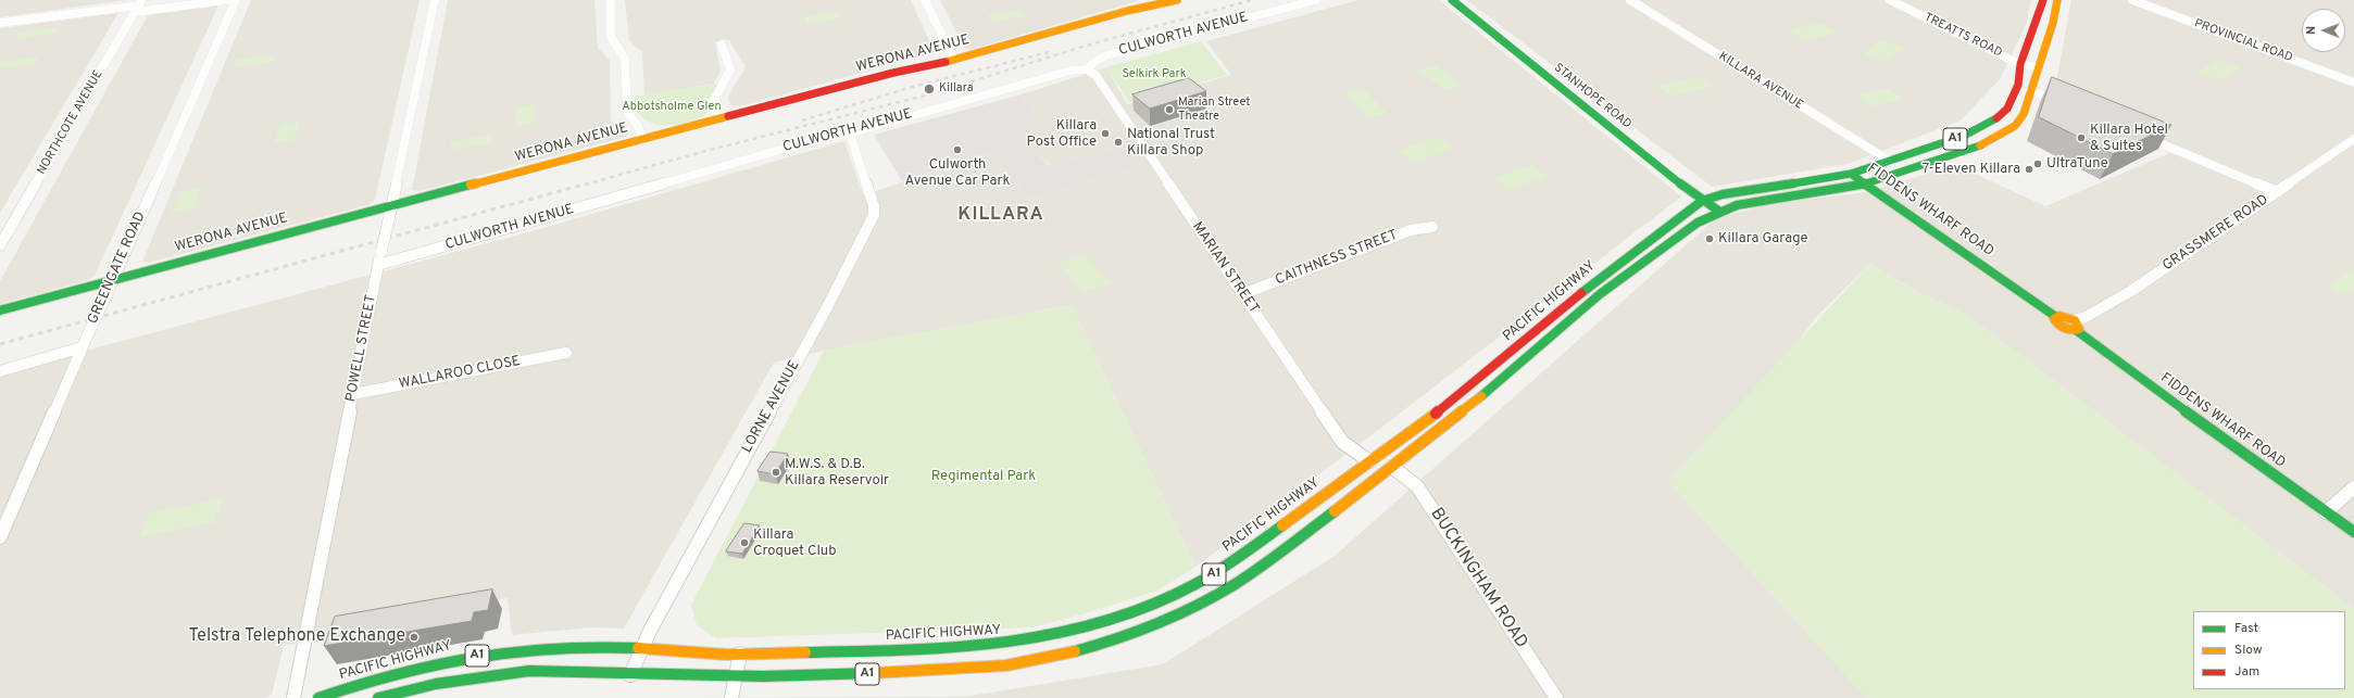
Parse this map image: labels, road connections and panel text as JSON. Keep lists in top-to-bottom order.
{
  "streets": {
    "main road": [
      "WERONA AVENUE",
      "STANHOPE ROAD",
      "A1",
      "FIDDENS WHARF ROAD",
      "PACIFIC HIGHWAY"
    ],
    "street": [
      "CULWORTH AVENUE",
      "TREATTS ROAD",
      "PROVINCIAL ROAD",
      "KILLARA AVENUE",
      "NORTHCOTE AVENUE",
      "GRASSMERE ROAD",
      "CAITHNESS STREET",
      "GREENGATE ROAD",
      "MARIAN STREET",
      "POWELL STREET",
      "WALLAROO CLOSE",
      "LORNE AVENUE",
      "BUCKINGHAM ROAD"
    ]
  },
  "crossings": [
    ["CULWORTH AVENUE", "MARIAN STREET"],
    ["CULWORTH AVENUE", "POWELL STREET"],
    ["CULWORTH AVENUE", "LORNE AVENUE"],
    ["TREATTS ROAD", "PACIFIC HIGHWAY"],
    ["WERONA AVENUE", "GREENGATE ROAD"],
    ["WERONA AVENUE", "POWELL STREET"],
    ["KILLARA AVENUE", "PACIFIC HIGHWAY"],
    ["STANHOPE ROAD", "PACIFIC HIGHWAY"],
    ["FIDDENS WHARF ROAD", "GRASSMERE ROAD"],
    ["FIDDENS WHARF ROAD", "PACIFIC HIGHWAY"],
    ["CAITHNESS STREET", "MARIAN STREET"],
    ["MARIAN STREET", "PACIFIC HIGHWAY"],
    ["PACIFIC HIGHWAY", "LORNE AVENUE"],
    ["PACIFIC HIGHWAY", "BUCKINGHAM ROAD"],
    ["POWELL STREET", "WALLAROO CLOSE"]
  ],
  "districts": ["KILLARA"],
  "parks": ["Selkirk Park", "Abbotsholme Glen", "Regimental Park"],
  "places": [
    "Killara",
    "Marian Street Theatre",
    "Killara Post Office",
    "Killara Hotel & Suites",
    "National Trust Killara Shop",
    "Culworth Avenue Car Park",
    "UltraTune",
    "7-Eleven Killara",
    "Killara Garage",
    "M.W.S. & D.B. Killara Reservoir",
    "Killara Croquet Club",
    "Telstra Telephone Exchange"
  ],
  "legend": ["Fast", "Slow", "Jam"],
  "north": "left"
}
